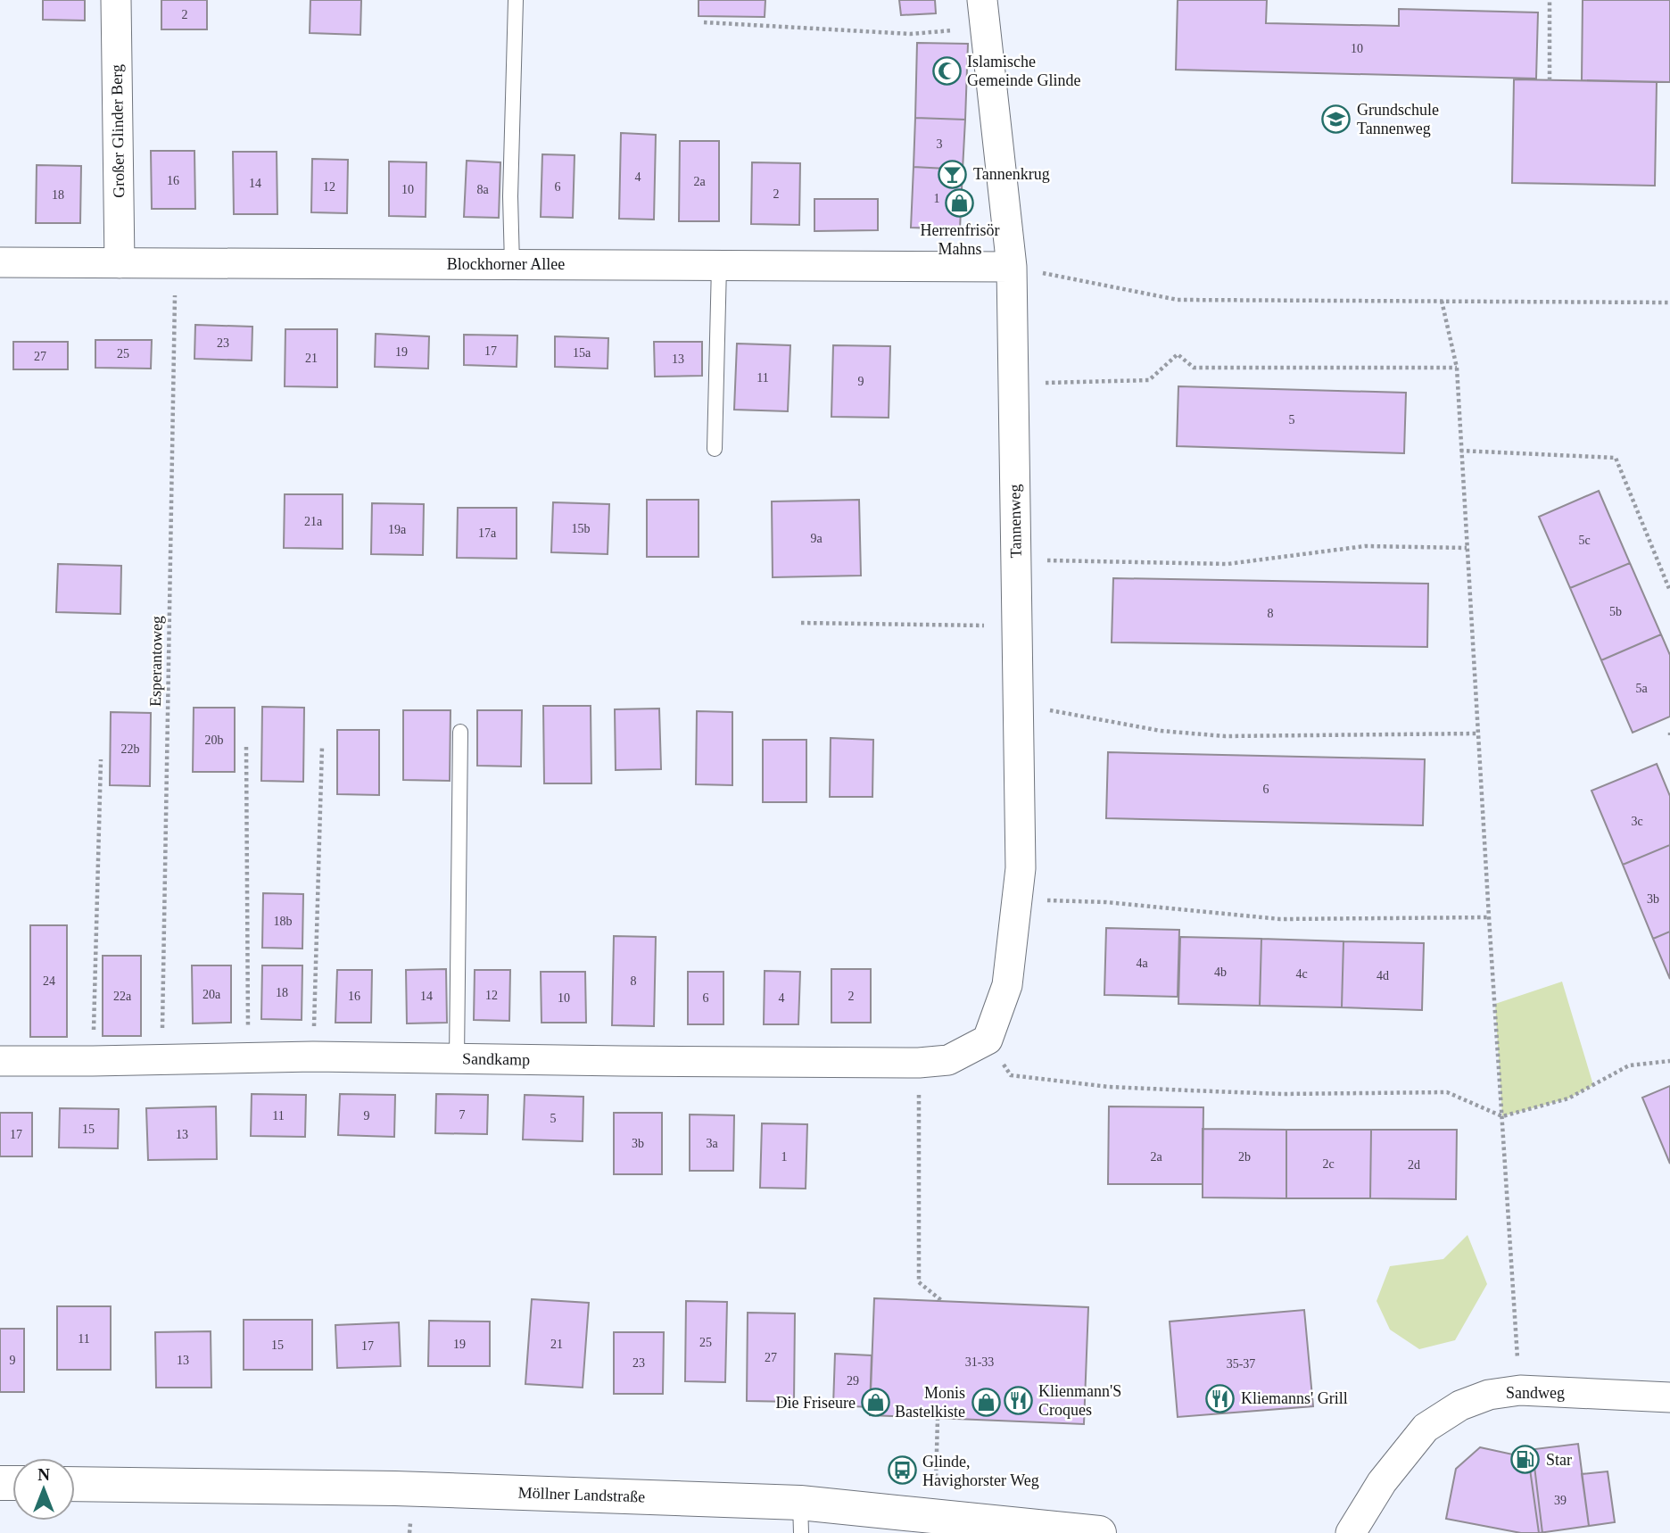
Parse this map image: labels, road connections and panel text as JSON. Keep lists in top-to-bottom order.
{
  "streets": {
    "main road": ["Möllner Landstraße"],
    "street": [
      "Großer Glinder Berg",
      "Blockhorner Allee",
      "Tannenweg",
      "Sandkamp",
      "Sandweg"
    ],
    "path": ["Esperantoweg"]
  },
  "crossings": [
    ["Großer Glinder Berg", "Blockhorner Allee"],
    ["Blockhorner Allee", "Tannenweg"],
    ["Blockhorner Allee", "Esperantoweg"],
    ["Tannenweg", "Sandkamp"],
    ["Esperantoweg", "Sandkamp"]
  ],
  "places": {
    "mosque": ["Islamische Gemeinde Glinde"],
    "school or university": ["Grundschule Tannenweg"],
    "bar": ["Tannenkrug"],
    "shop": ["Herrenfrisör Mahns", "Monis Bastelkiste", "Die Friseure"],
    "restaurant": ["Kliemanns' Grill", "Klienmann'S Croques"],
    "fuel station": ["Star"],
    "bus stop": ["Glinde, Havighorster Weg"]
  },
  "house_numbers": [
    "2",
    "10",
    "3",
    "4",
    "16",
    "2a",
    "14",
    "12",
    "6",
    "10",
    "8a",
    "2",
    "18",
    "1",
    "23",
    "17",
    "19",
    "15a",
    "25",
    "27",
    "21",
    "13",
    "11",
    "9",
    "5",
    "21a",
    "15b",
    "19a",
    "17a",
    "9a",
    "5c",
    "5b",
    "8",
    "5a",
    "20b",
    "22b",
    "6",
    "3c",
    "3b",
    "18b",
    "4a",
    "4b",
    "4c",
    "4d",
    "24",
    "8",
    "18",
    "20a",
    "12",
    "22a",
    "16",
    "14",
    "2",
    "10",
    "6",
    "4",
    "7",
    "11",
    "9",
    "5",
    "15",
    "17",
    "13",
    "3b",
    "3a",
    "1",
    "2a",
    "2b",
    "2c",
    "2d",
    "11",
    "25",
    "19",
    "21",
    "15",
    "17",
    "27",
    "9",
    "13",
    "31-33",
    "23",
    "35-37",
    "29",
    "39"
  ],
  "north": "top"
}
